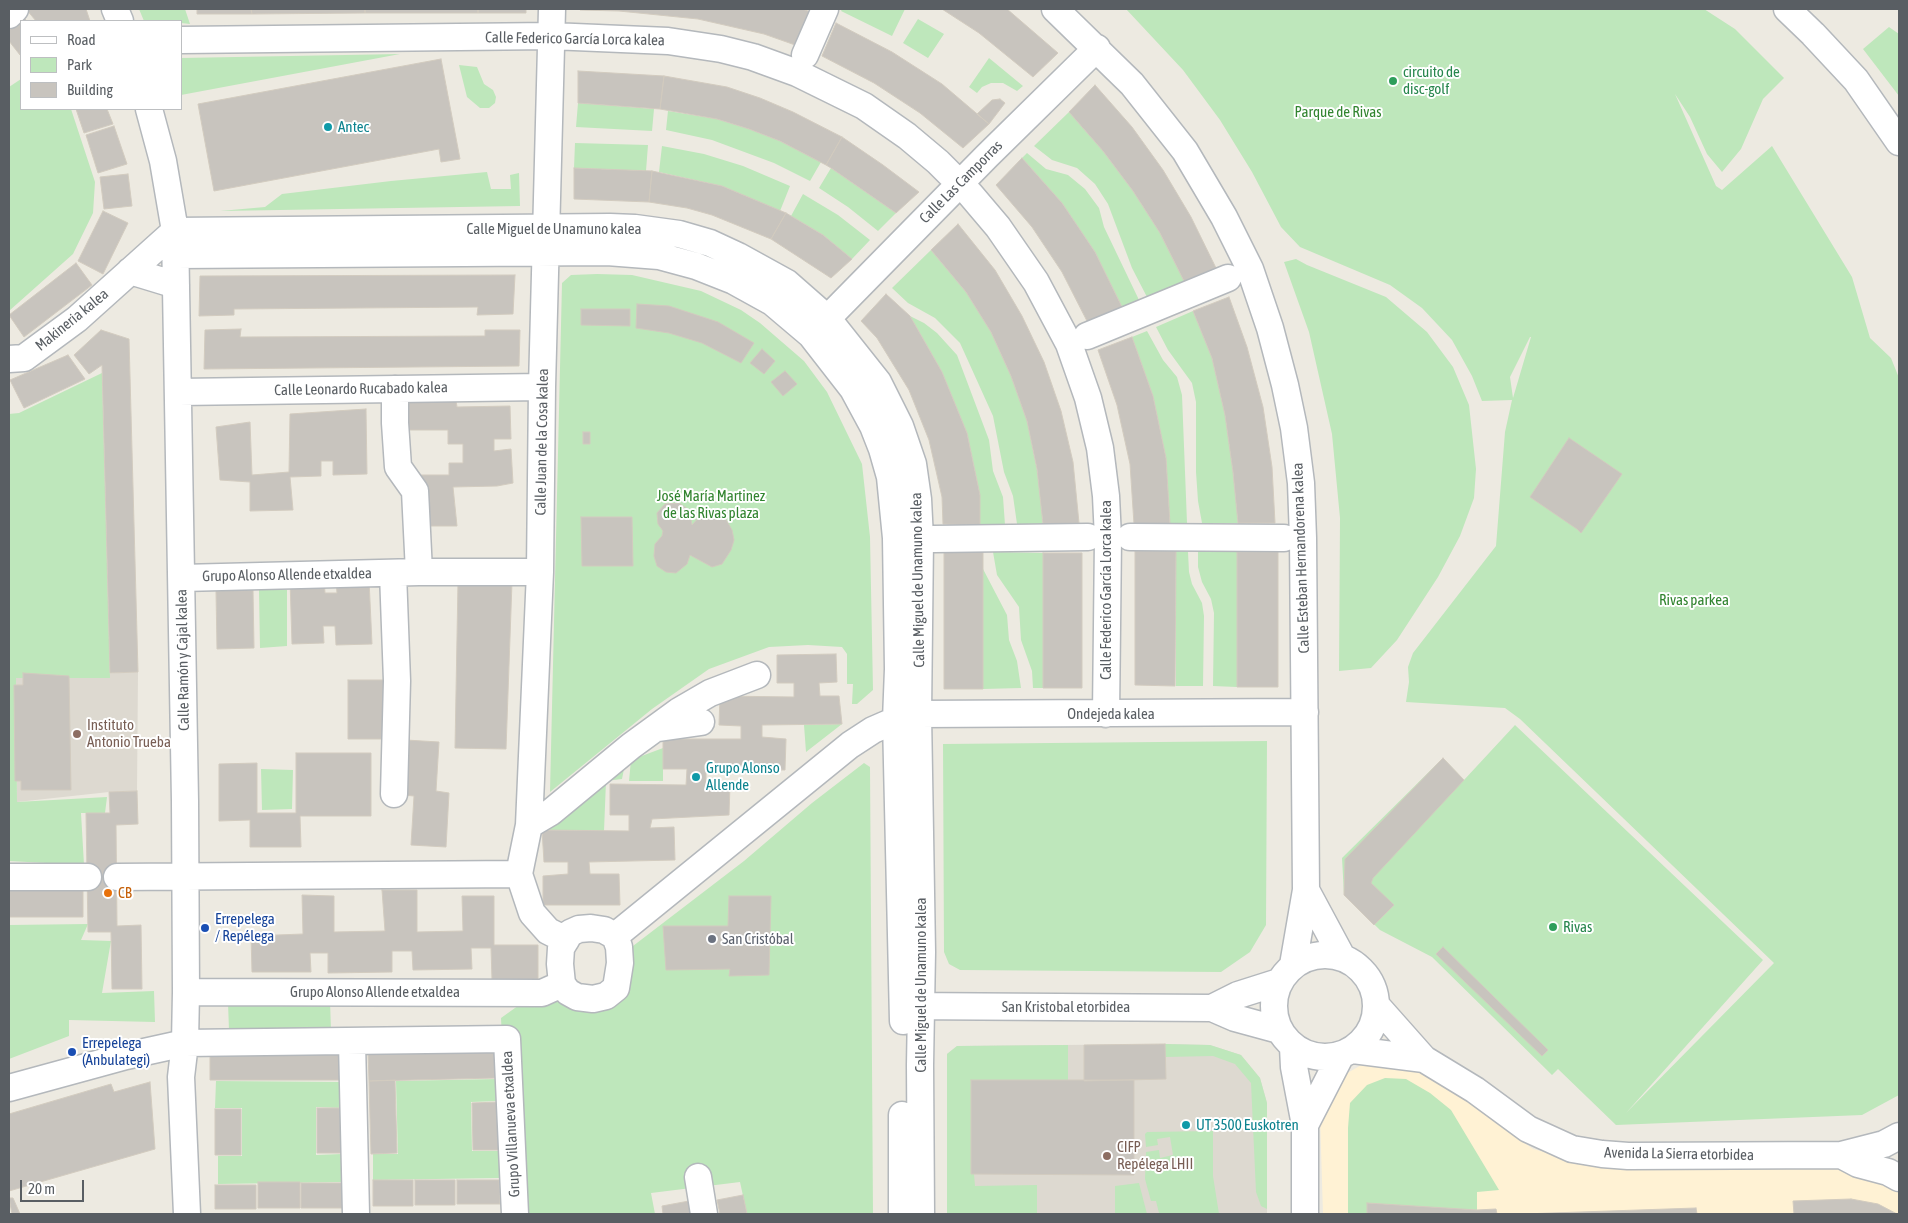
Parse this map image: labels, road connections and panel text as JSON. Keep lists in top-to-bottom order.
{
  "streets": {
    "street": [
      "Calle Federico García Lorca kalea",
      "Calle Las Camporras",
      "Calle Miguel de Unamuno kalea",
      "Makineria kalea",
      "Calle Leonardo Rucabado kalea",
      "Calle Juan de la Cosa kalea",
      "Calle Esteban Hernandorena kalea",
      "Grupo Alonso Allende etxaldea",
      "Calle Ramón y Cajal kalea",
      "Ondejeda kalea",
      "San Kristobal etorbidea",
      "Grupo Villanueva etxaldea",
      "Avenida La Sierra etorbidea"
    ]
  },
  "crossings": [
    ["Calle Federico García Lorca kalea", "Calle Las Camporras"],
    ["Calle Federico García Lorca kalea", "Calle Juan de la Cosa kalea"],
    ["Calle Federico García Lorca kalea", "Ondejeda kalea"],
    ["Calle Las Camporras", "Calle Miguel de Unamuno kalea"],
    ["Calle Las Camporras", "Calle Esteban Hernandorena kalea"],
    ["Calle Miguel de Unamuno kalea", "Makineria kalea"],
    ["Calle Miguel de Unamuno kalea", "Calle Juan de la Cosa kalea"],
    ["Calle Miguel de Unamuno kalea", "Calle Ramón y Cajal kalea"],
    ["Calle Miguel de Unamuno kalea", "Ondejeda kalea"],
    ["Calle Miguel de Unamuno kalea", "San Kristobal etorbidea"],
    ["Makineria kalea", "Calle Ramón y Cajal kalea"],
    ["Calle Leonardo Rucabado kalea", "Calle Juan de la Cosa kalea"],
    ["Calle Leonardo Rucabado kalea", "Calle Ramón y Cajal kalea"],
    ["Calle Juan de la Cosa kalea", "Grupo Alonso Allende etxaldea"],
    ["Calle Esteban Hernandorena kalea", "Ondejeda kalea"],
    ["Calle Esteban Hernandorena kalea", "San Kristobal etorbidea"],
    ["Calle Esteban Hernandorena kalea", "Avenida La Sierra etorbidea"],
    ["Grupo Alonso Allende etxaldea", "Calle Ramón y Cajal kalea"],
    ["Calle Ramón y Cajal kalea", "Grupo Villanueva etxaldea"],
    ["San Kristobal etorbidea", "Avenida La Sierra etorbidea"]
  ],
  "parks": ["Parque de Rivas", "José María Martinez de las Rivas plaza", "Rivas parkea"],
  "places": [
    "circuito de disc-golf",
    "Antec",
    "Instituto Antonio Trueba",
    "Grupo Alonso Allende",
    "CB",
    "Rivas",
    "Errepelega / Repélega",
    "San Cristóbal",
    "Errepelega (Anbulategi)",
    "UT 3500 Euskotren",
    "CIFP Repélega LHII"
  ],
  "legend": ["Road", "Park", "Building"],
  "scale_bar": "20 m"
}
